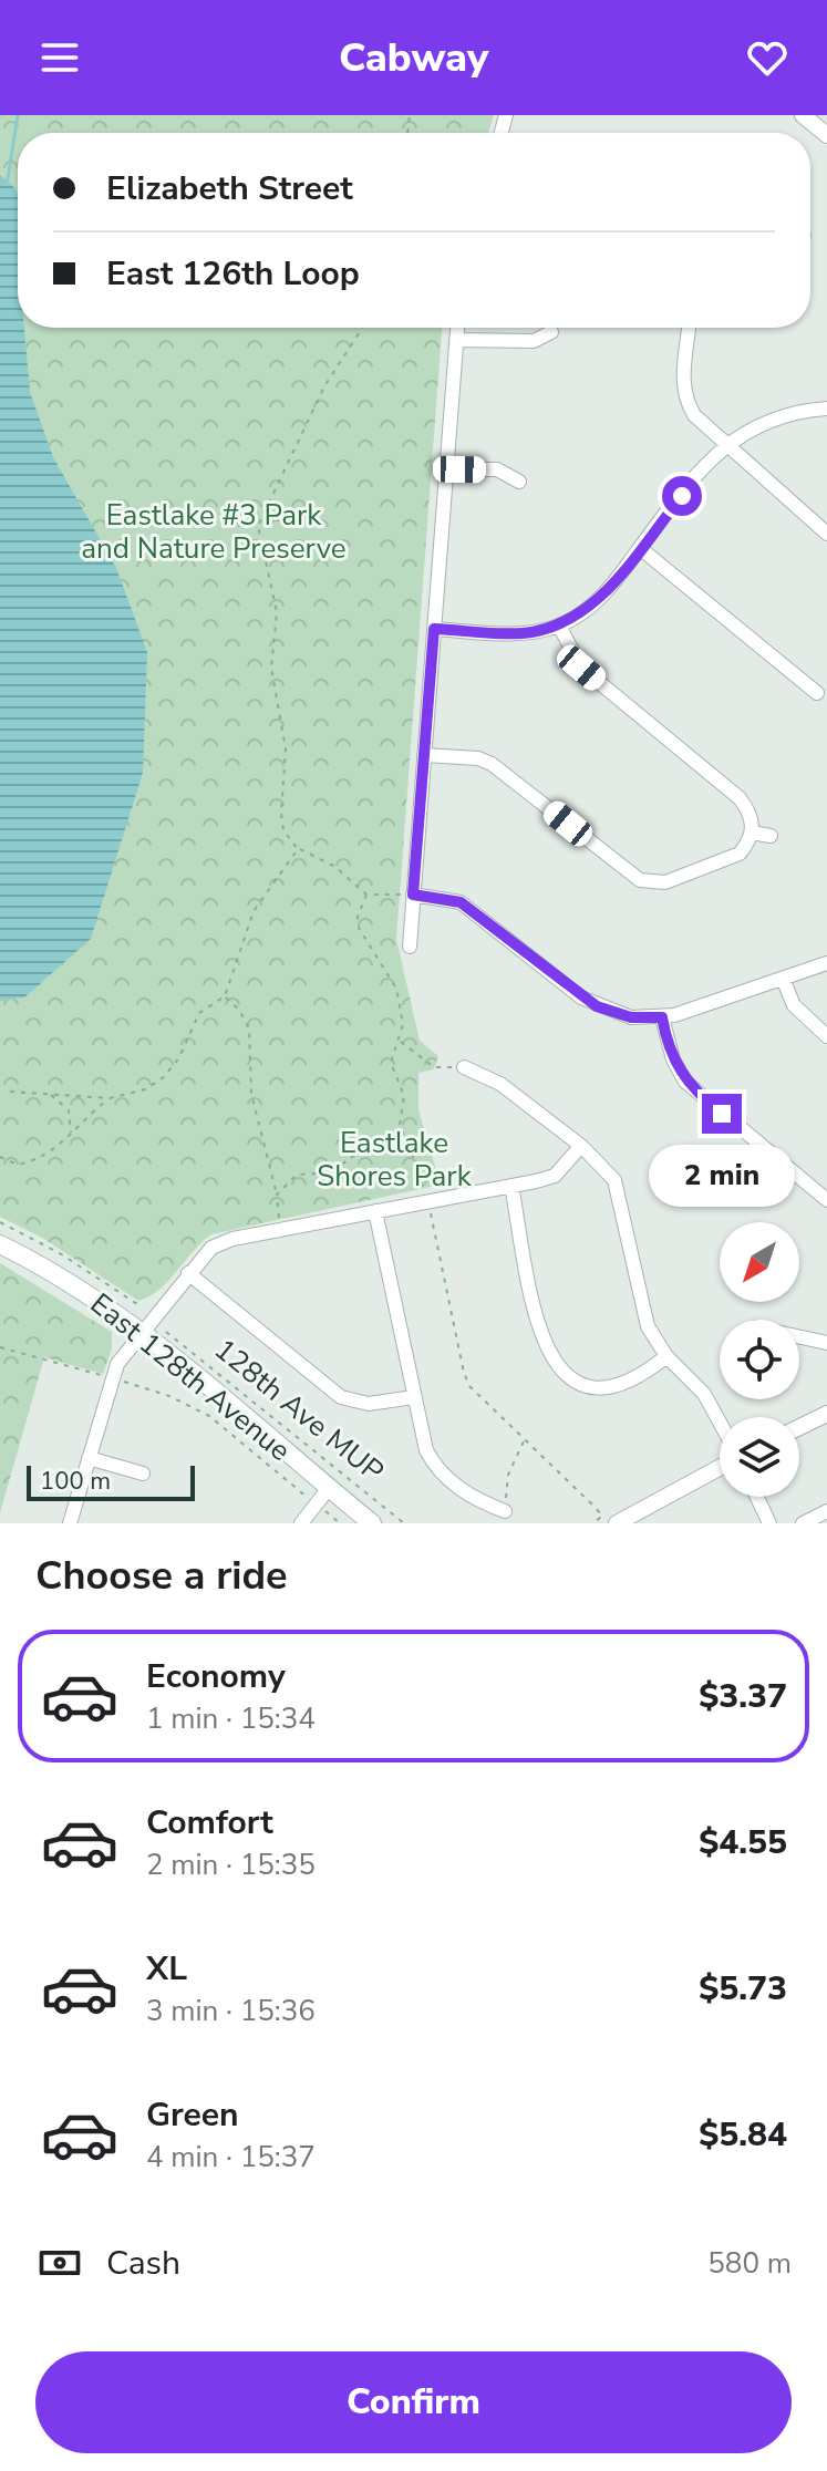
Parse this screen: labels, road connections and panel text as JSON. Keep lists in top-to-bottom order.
{
  "streets": {
    "main road": ["East 128th Avenue"],
    "path": ["128th Ave MUP"]
  },
  "parks": ["Eastlake #3 Park and Nature Preserve", "Eastlake Shores Park"],
  "scale_bar": "100 m",
  "north": "bottom left",
  "page": {
    "header": "Cabway",
    "banner": ["Elizabeth Street", "East 126th Loop"],
    "bubble": "2 min",
    "scale": "100 m",
    "heading": "Choose a ride",
    "list": [
      {
        "name": "Economy",
        "note": "1 min · 15:34",
        "value": "$3.37"
      },
      {
        "name": "Comfort",
        "note": "2 min · 15:35",
        "value": "$4.55"
      },
      {
        "name": "XL",
        "note": "3 min · 15:36",
        "value": "$5.73"
      },
      {
        "name": "Green",
        "note": "4 min · 15:37",
        "value": "$5.84"
      }
    ],
    "pay": ["Cash", "580 m"],
    "buttons": "Confirm"
  }
}
